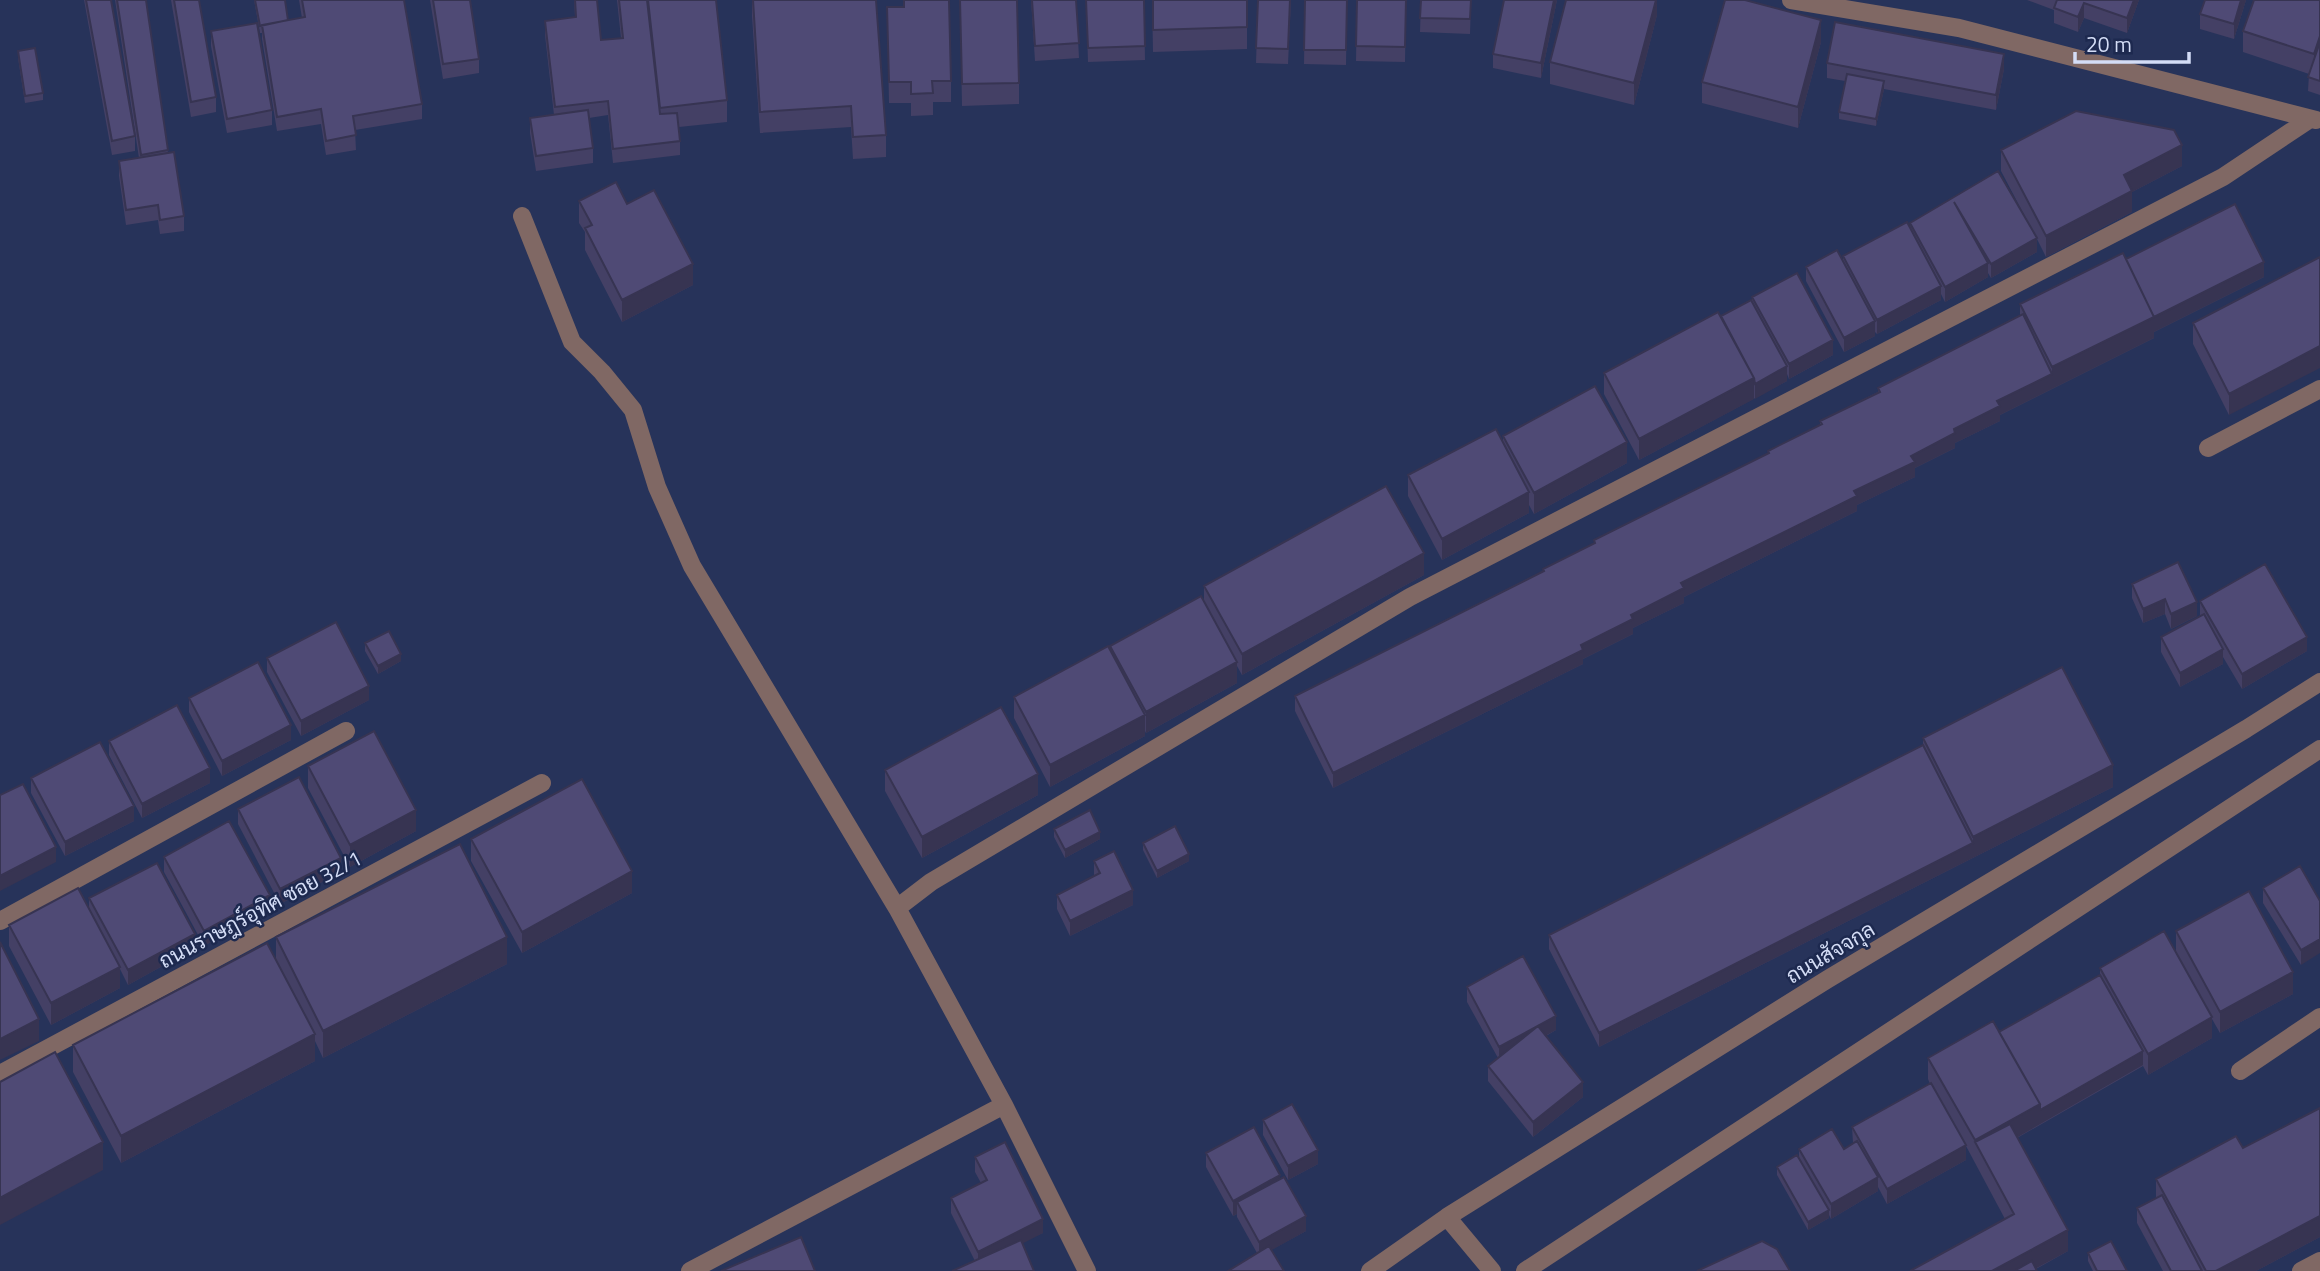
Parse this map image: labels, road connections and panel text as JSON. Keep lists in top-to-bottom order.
{
  "streets": {
    "street": ["ถนนราษฎร์อุทิศ ซอย 32/1", "ถนนสัจจกุล"]
  },
  "scale_bar": "20 m"
}
